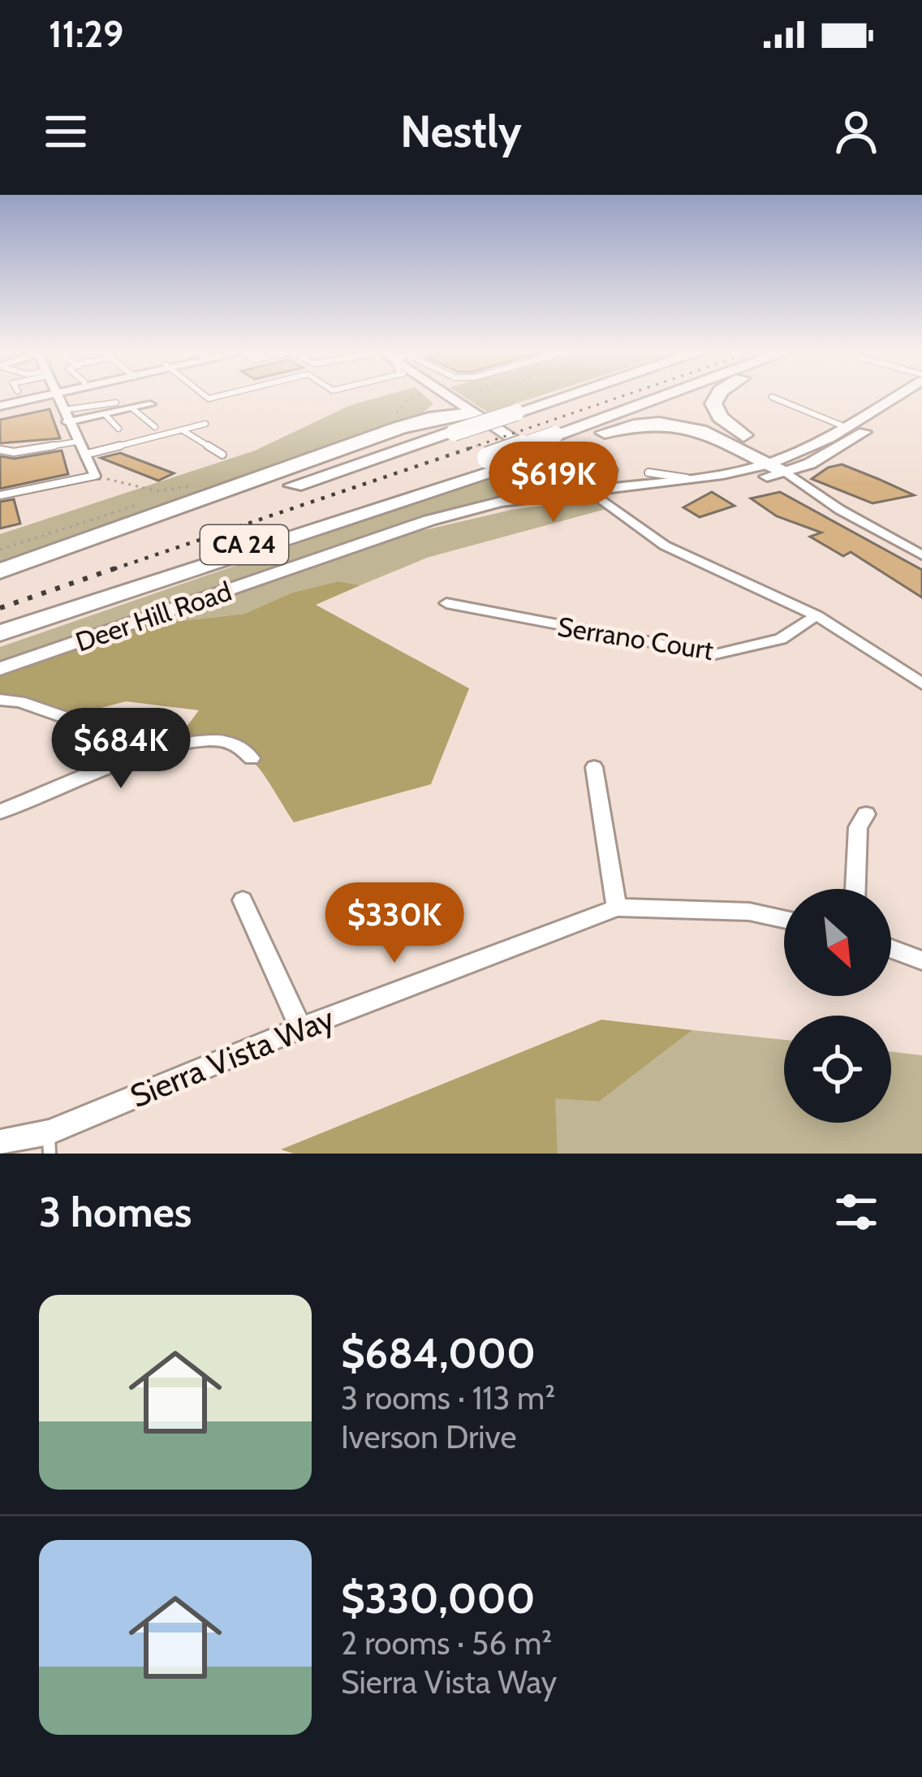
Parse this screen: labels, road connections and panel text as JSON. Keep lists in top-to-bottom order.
{
  "streets": {
    "highway": ["CA 24"],
    "street": ["Deer Hill Road", "Serrano Court", "Sierra Vista Way"]
  },
  "north": "bottom right",
  "page": {
    "status": "11:29",
    "header": "Nestly",
    "price": ["$619K", "$684K", "$330K"],
    "heading": "3 homes",
    "list": [
      {
        "name": "$684,000",
        "note": "3 rooms · 113 m² · Iverson Drive"
      },
      {
        "name": "$330,000",
        "note": "2 rooms · 56 m² · Sierra Vista Way"
      }
    ]
  }
}
